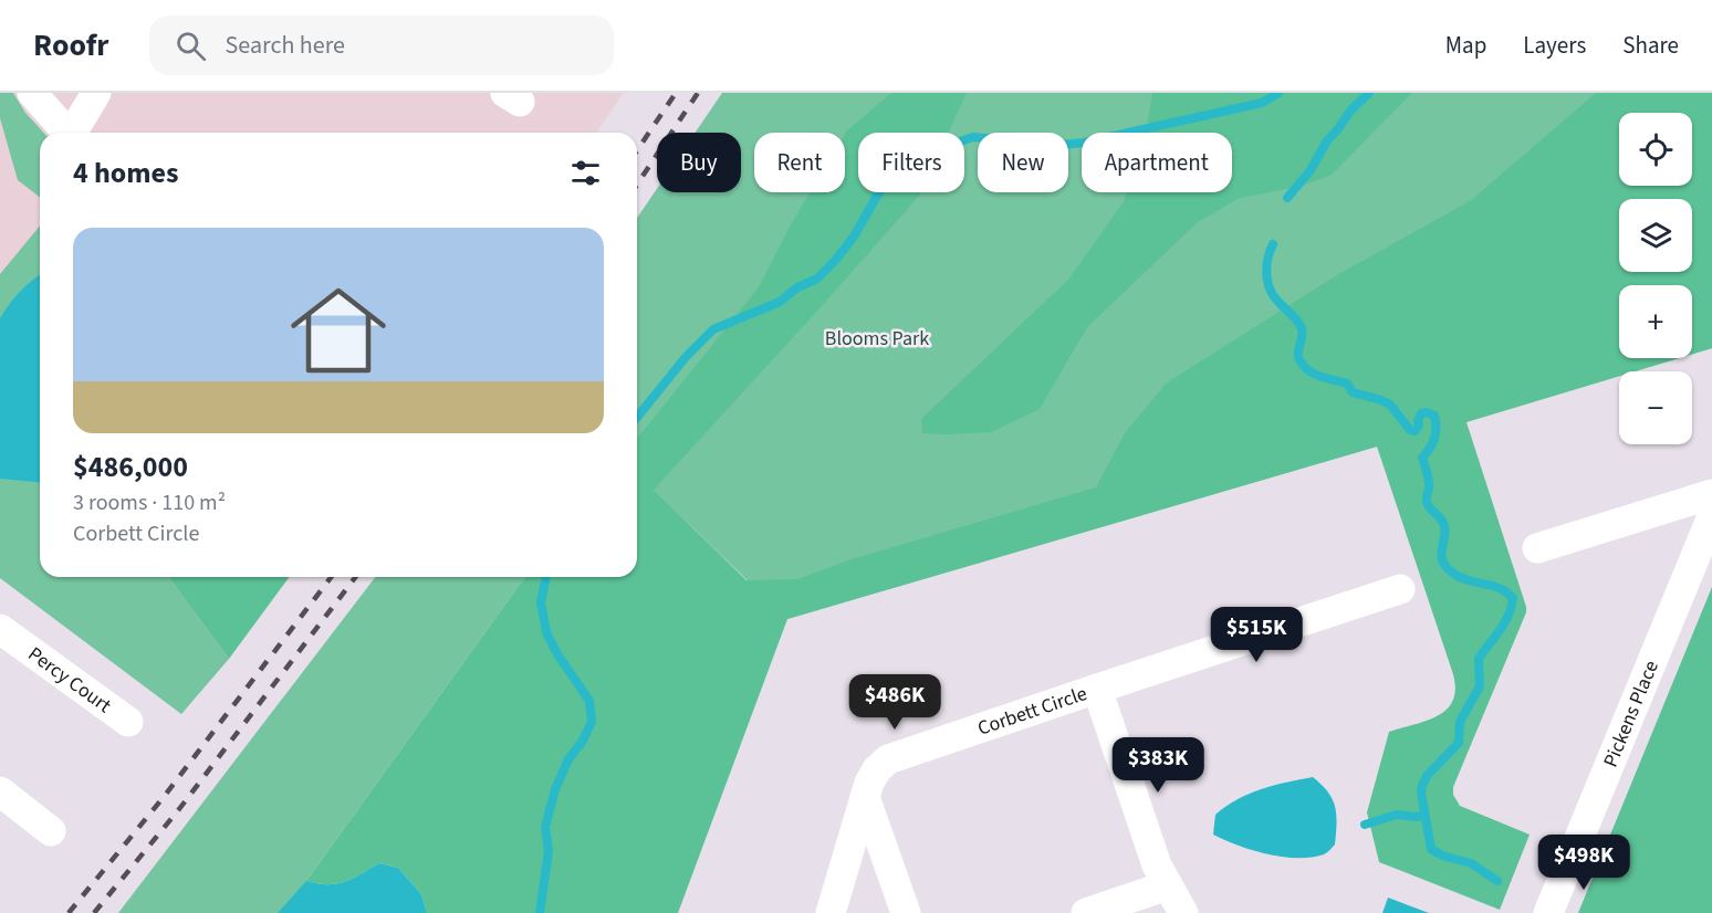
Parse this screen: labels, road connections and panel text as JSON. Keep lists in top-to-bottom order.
{
  "streets": {
    "street": ["Percy Court", "Corbett Circle", "Pickens Place"]
  },
  "parks": ["Blooms Park"],
  "page": {
    "header": "Roofr",
    "search": "Search here",
    "nav": ["Map", "Layers", "Share"],
    "map_buttons": ["+", "−"],
    "chip": [
      "Buy",
      "Rent",
      "Filters",
      "New",
      "Apartment"
    ],
    "heading": "4 homes",
    "list": [
      {
        "name": "$486,000",
        "note": "3 rooms · 110 m² · Corbett Circle"
      }
    ],
    "price": [
      "$515K",
      "$486K",
      "$383K",
      "$498K"
    ]
  }
}
